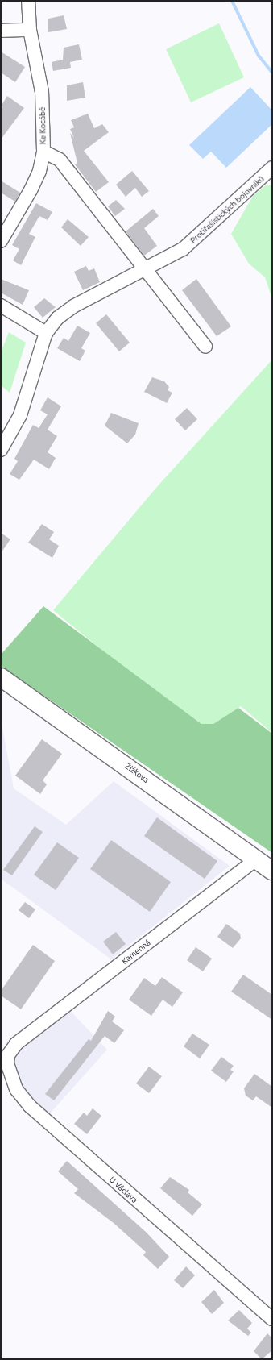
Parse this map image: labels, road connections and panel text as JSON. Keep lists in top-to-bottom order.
{
  "streets": {
    "street": [
      "Ke Kocábě",
      "Protifašistických bojovníků",
      "Žižkova",
      "Kamenná",
      "U Václava"
    ]
  },
  "crossings": [
    ["Žižkova", "Kamenná"],
    ["Kamenná", "U Václava"]
  ]
}
